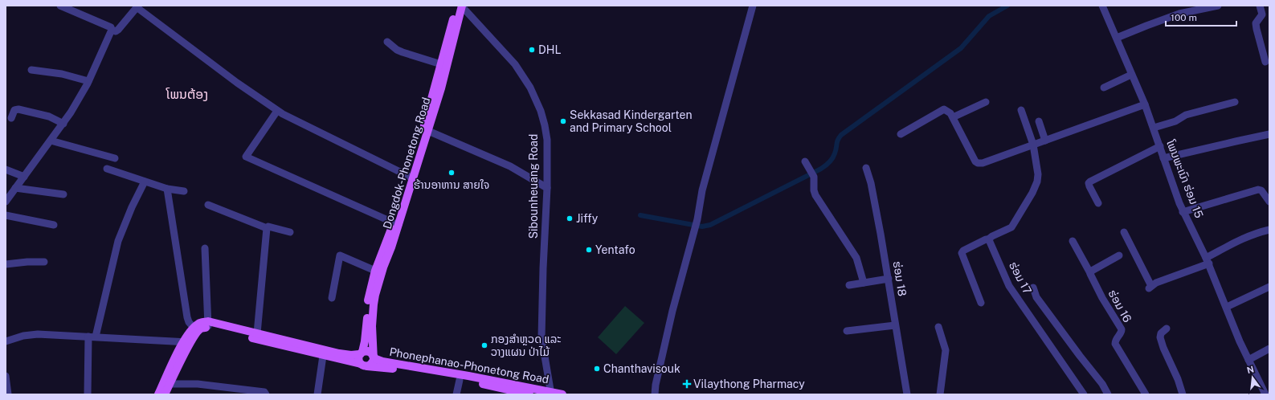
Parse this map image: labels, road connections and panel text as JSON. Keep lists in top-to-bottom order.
{
  "streets": {
    "main road": ["Dongdok-Phonetong Road", "Phonephanao-Phonetong Road"],
    "street": [
      "ໂພນພະເນົາ ຮ່ອມ 15",
      "Sibounheuang Road",
      "ຮ່ອມ 17",
      "ຮ່ອມ 18",
      "ຮ່ອມ 16"
    ]
  },
  "crossings": [
    ["Dongdok-Phonetong Road", "Sibounheuang Road"],
    ["Sibounheuang Road", "Phonephanao-Phonetong Road"]
  ],
  "districts": ["ໂພນຕ້ອງ"],
  "places": {
    "other": [
      "DHL",
      "Sekkasad Kindergarten and Primary School",
      "ຮ້ານອາຫານ ສາຍໃຈ",
      "Jiffy",
      "Yentafo",
      "ກອງສໍາຫຼວດ ແລະ ວາງແຜນ ປ່າໄມ້",
      "Chanthavisouk"
    ],
    "health": ["Vilaythong Pharmacy"]
  },
  "scale_bar": "100 m",
  "north": "top"
}
